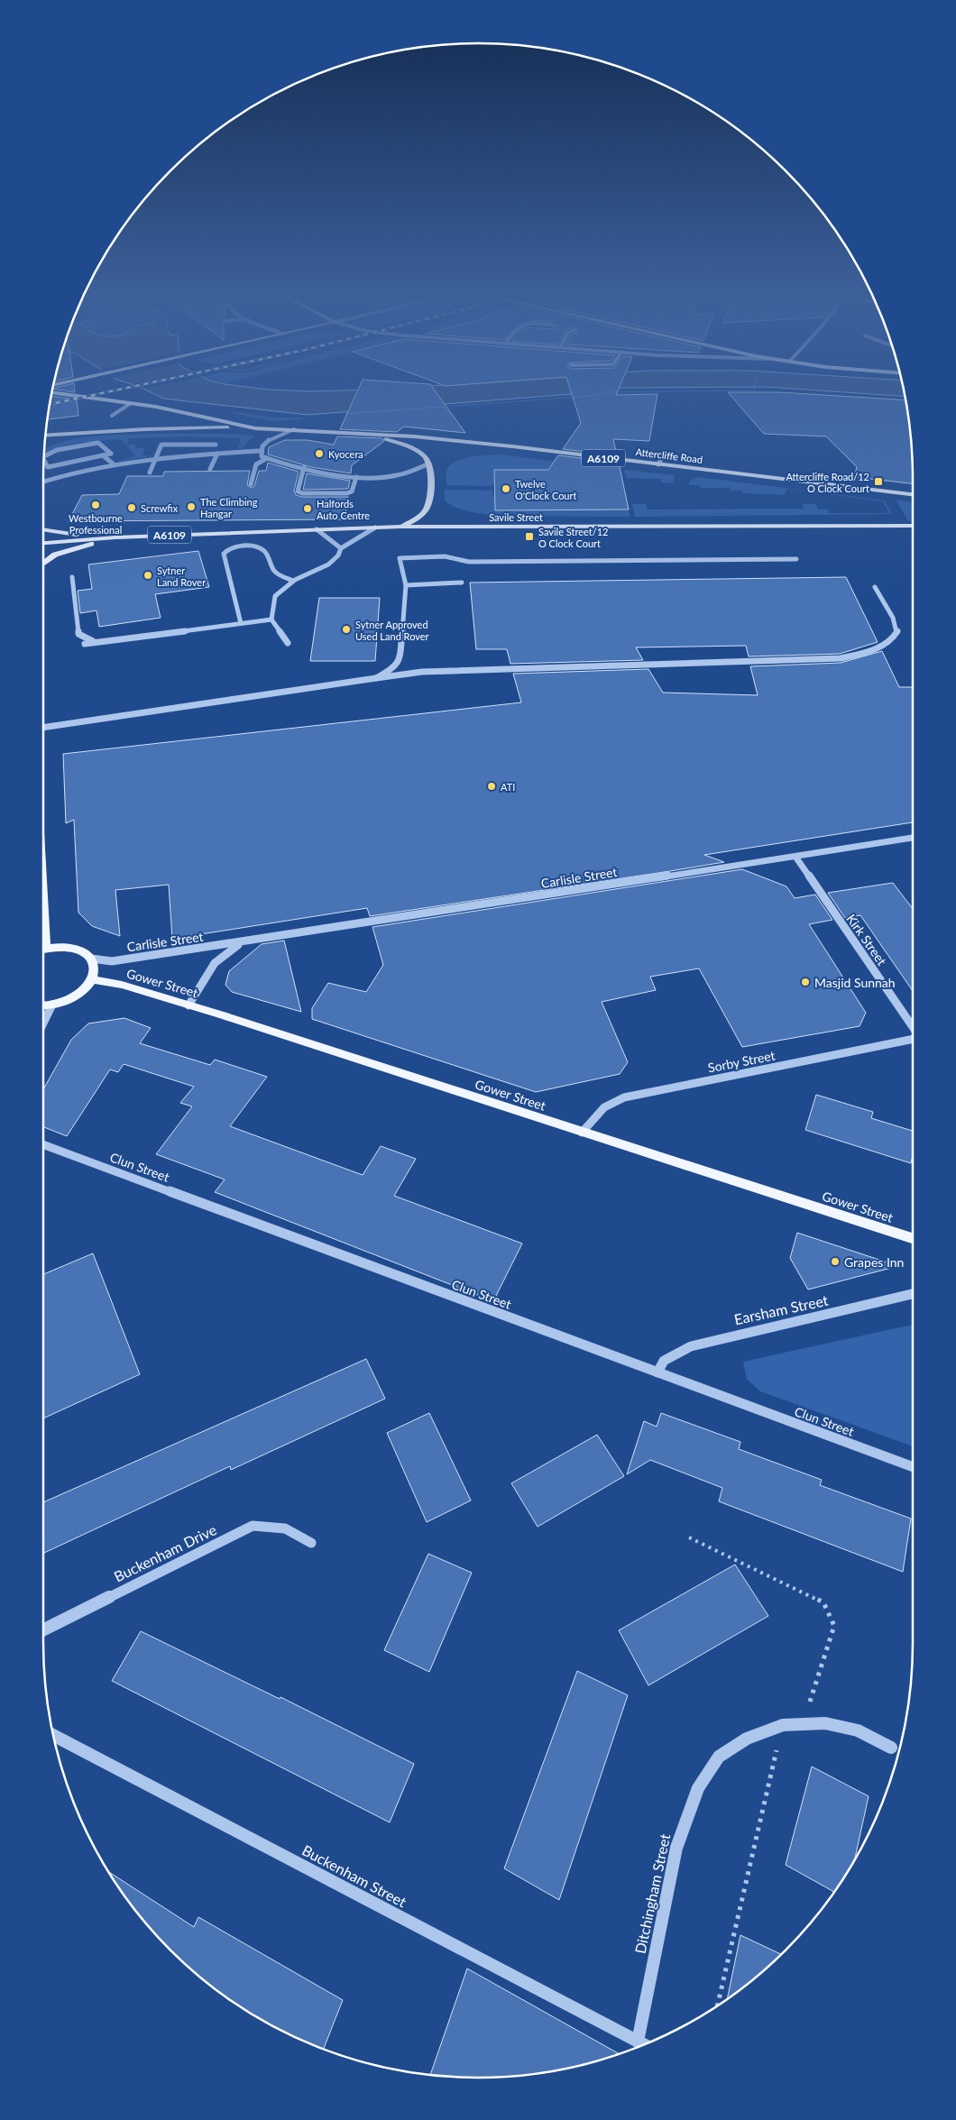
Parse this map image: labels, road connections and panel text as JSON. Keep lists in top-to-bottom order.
{
  "streets": {
    "main road": [
      "Attercliffe Road",
      "A6109",
      "Savile Street",
      "Gower Street"
    ],
    "street": [
      "Carlisle Street",
      "Kirk Street",
      "Sorby Street",
      "Clun Street",
      "Earsham Street",
      "Buckenham Drive",
      "Buckenham Street",
      "Ditchingham Street"
    ]
  },
  "crossings": [
    ["Attercliffe Road", "A6109"],
    ["Carlisle Street", "Kirk Street"],
    ["Carlisle Street", "Gower Street"],
    ["Gower Street", "Sorby Street"],
    ["Clun Street", "Earsham Street"],
    ["Buckenham Street", "Ditchingham Street"]
  ],
  "places": {
    "other": [
      "Kyocera",
      "Twelve O'Clock Court",
      "Westbourne Professional",
      "The Climbing Hangar",
      "Screwfix",
      "Halfords Auto Centre",
      "Sytner Land Rover",
      "Sytner Approved Used Land Rover",
      "ATI",
      "Masjid Sunnah",
      "Grapes Inn"
    ],
    "transit": ["Attercliffe Road/12 O Clock Court", "Savile Street/12 O Clock Court"]
  }
}
